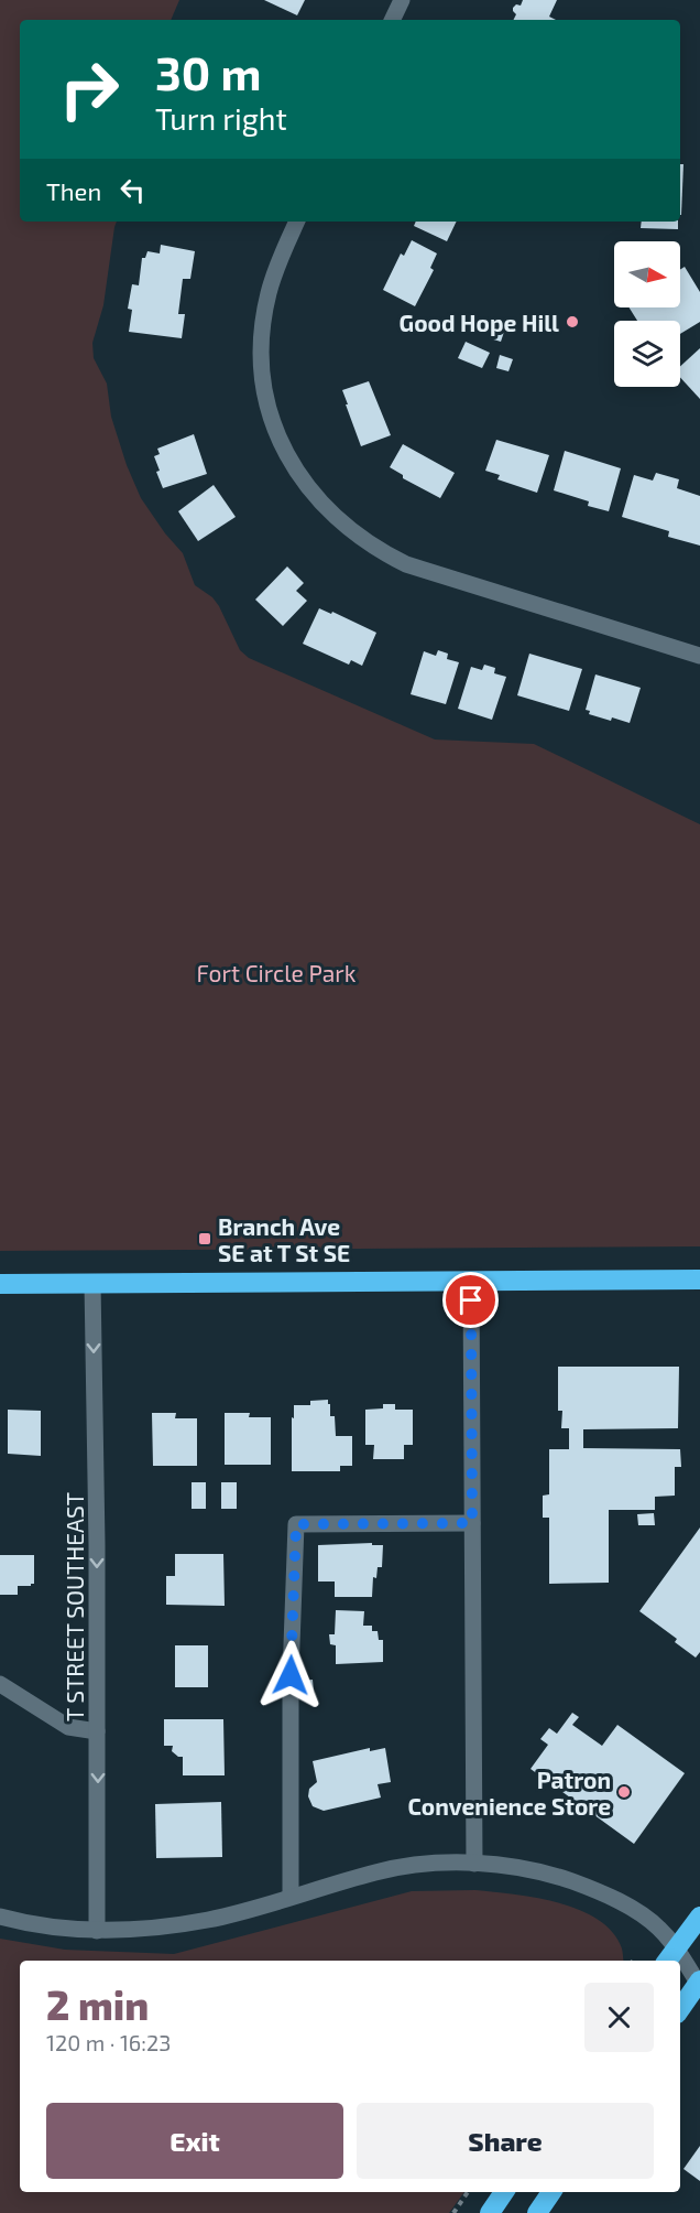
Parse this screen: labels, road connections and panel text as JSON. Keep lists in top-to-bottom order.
{
  "streets": {
    "street": ["T STREET SOUTHEAST"]
  },
  "one_way": ["T STREET SOUTHEAST"],
  "parks": ["Fort Circle Park"],
  "places": {
    "other": ["Good Hope Hill", "Patron Convenience Store"],
    "transit": ["Branch Ave SE at T St SE"]
  },
  "north": "right",
  "page": {
    "turn": ["30 m", "Turn right"],
    "then": "Then",
    "heading": ["2 min", "120 m · 16:23"],
    "buttons": ["Exit", "Share"]
  }
}
